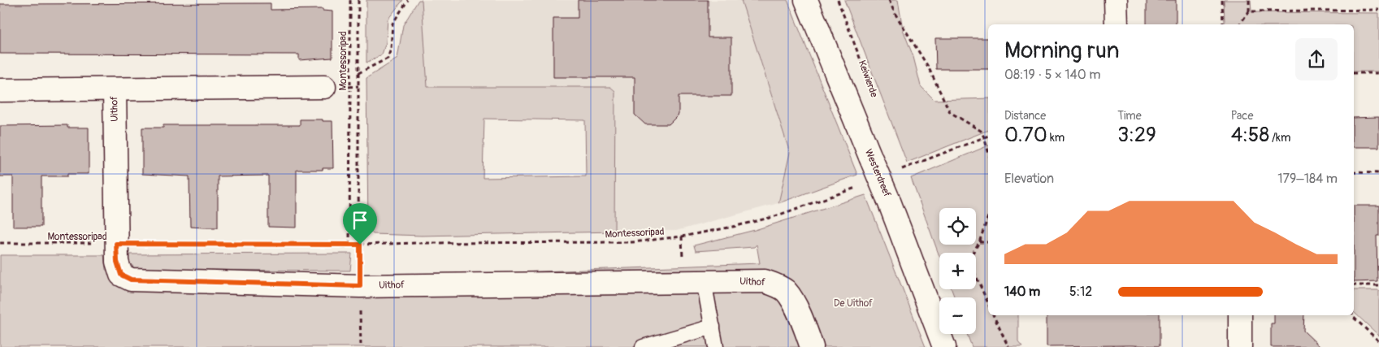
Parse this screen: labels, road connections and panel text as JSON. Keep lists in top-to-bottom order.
{
  "streets": {
    "street": ["Uithof", "Westerdreef"],
    "path": ["Montessoripad", "Keiwierde"]
  },
  "crossings": [
    ["Montessoripad", "Uithof"]
  ],
  "parks": ["De Uithof"],
  "page": {
    "heading": ["Morning run", "08:19 · 5 × 140 m"],
    "stats": [
      ["Distance", "0.70 km"],
      ["Time", "3:29"],
      ["Pace", "4:58 /km"]
    ],
    "chart": ["Elevation", "179–184 m"],
    "map_buttons": ["+", "−"],
    "list": [
      {
        "name": "140 m",
        "note": "5:12"
      }
    ]
  }
}
